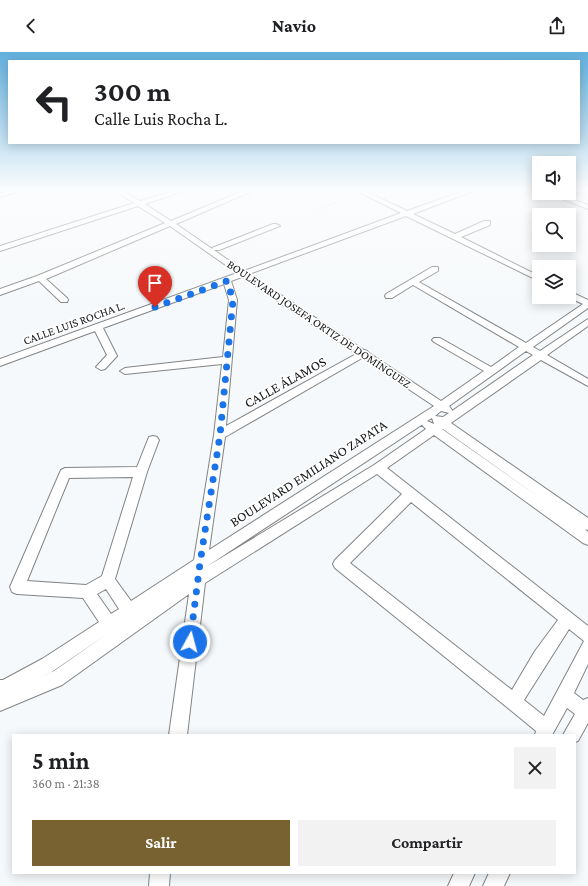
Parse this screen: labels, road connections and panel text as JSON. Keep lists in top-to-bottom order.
{
  "streets": {
    "street": [
      "CALLE LUIS ROCHA L.",
      "BOULEVARD JOSEFA ORTIZ DE DOMÍNGUEZ",
      "CALLE ÁLAMOS",
      "BOULEVARD EMILIANO ZAPATA"
    ]
  },
  "crossings": [
    ["CALLE LUIS ROCHA L.", "BOULEVARD JOSEFA ORTIZ DE DOMÍNGUEZ"],
    ["BOULEVARD JOSEFA ORTIZ DE DOMÍNGUEZ", "CALLE ÁLAMOS"],
    ["BOULEVARD JOSEFA ORTIZ DE DOMÍNGUEZ", "BOULEVARD EMILIANO ZAPATA"]
  ],
  "page": {
    "header": "Navio",
    "turn": ["300 m", "Calle Luis Rocha L."],
    "heading": ["5 min", "360 m · 21:38"],
    "buttons": ["Salir", "Compartir"]
  }
}
